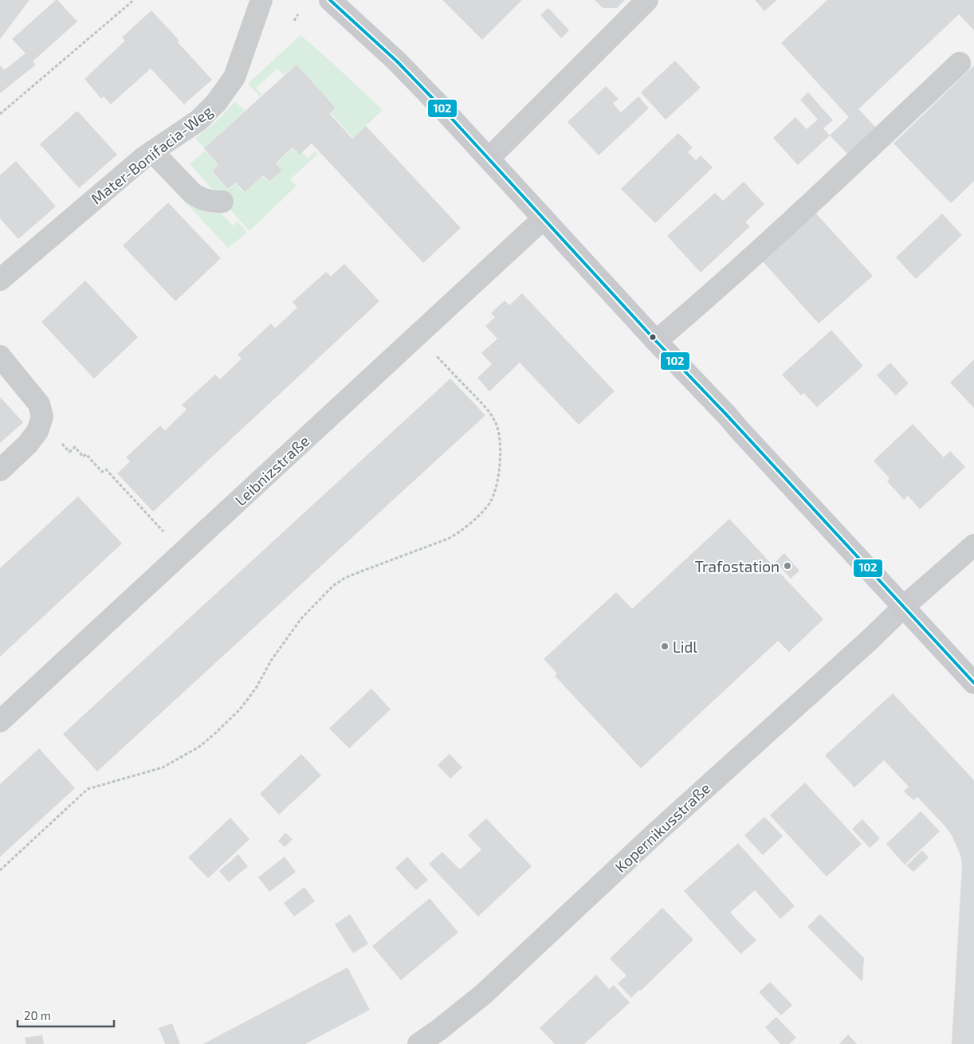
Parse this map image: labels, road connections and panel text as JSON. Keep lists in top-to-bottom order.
{
  "streets": {
    "street": ["Mater-Bonifacia-Weg", "Leibnizstraße", "Kopernikusstraße"]
  },
  "places": ["Trafostation", "Lidl"],
  "lines": ["transit line 102"],
  "scale_bar": "20 m"
}
